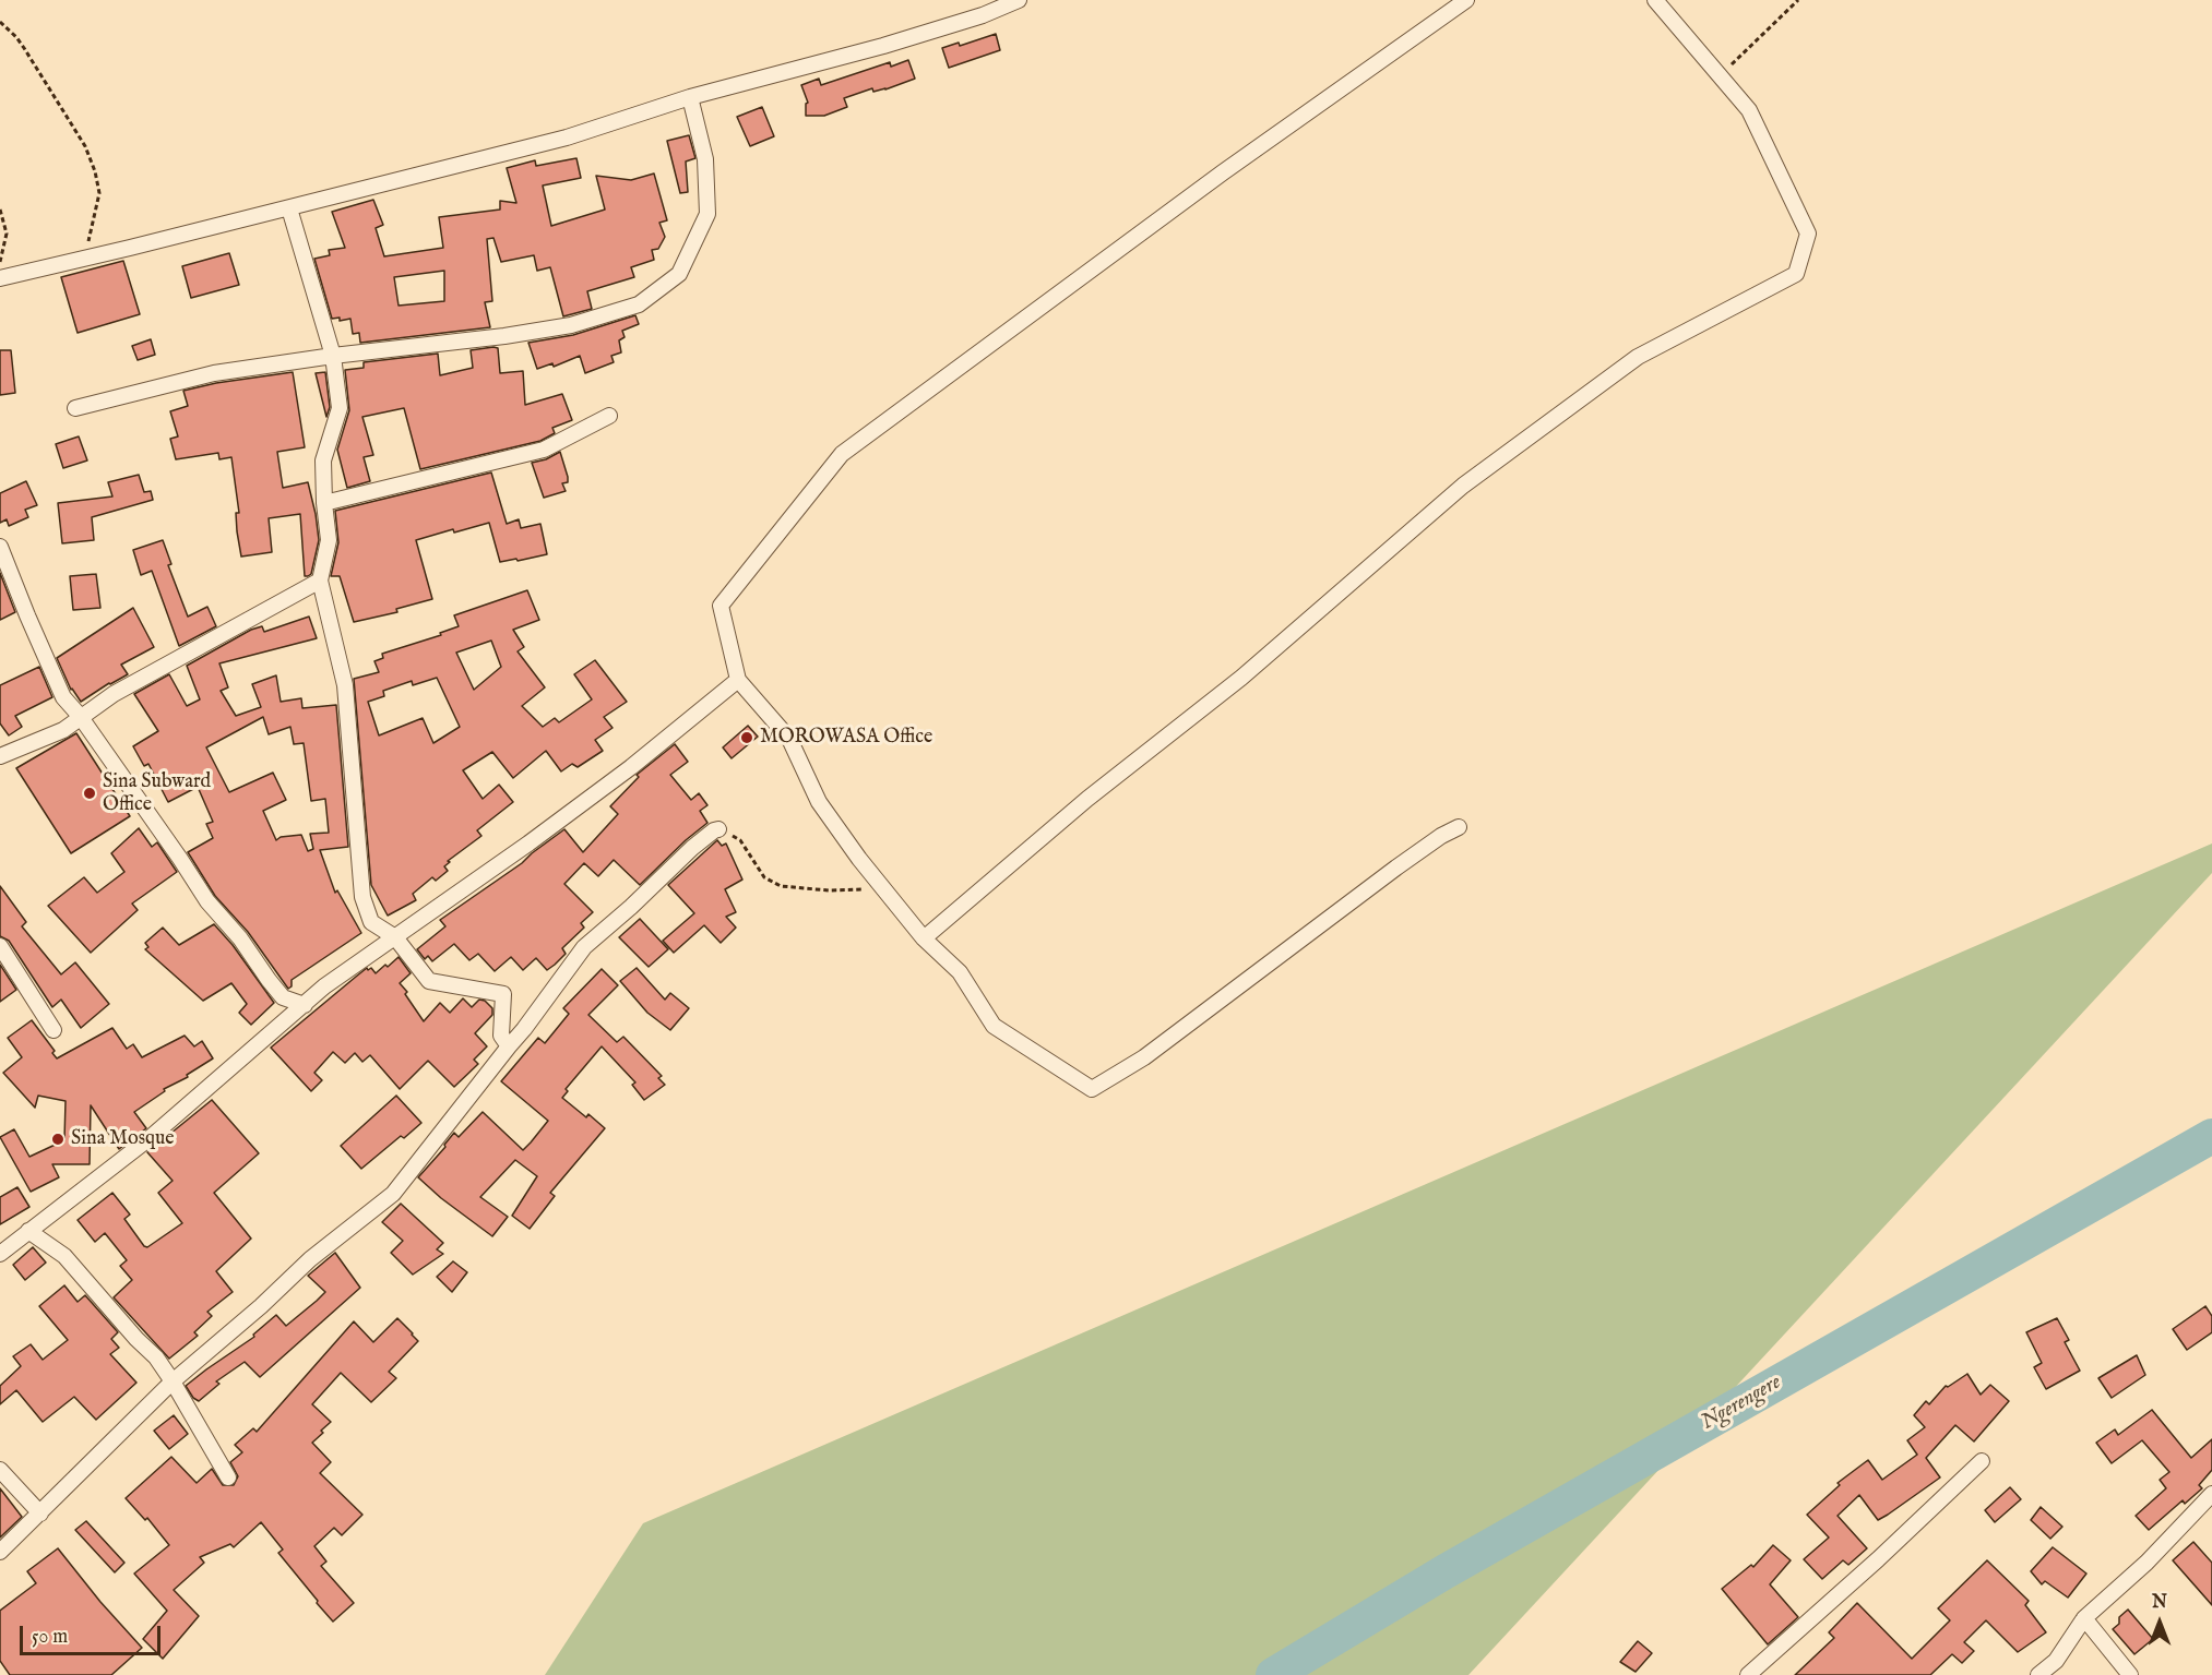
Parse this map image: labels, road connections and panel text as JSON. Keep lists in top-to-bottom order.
{
  "water": ["Ngerengere"],
  "places": ["MOROWASA Office", "Sina Subward Office", "Sina Mosque"],
  "scale_bar": "50 m",
  "north": "top"
}
